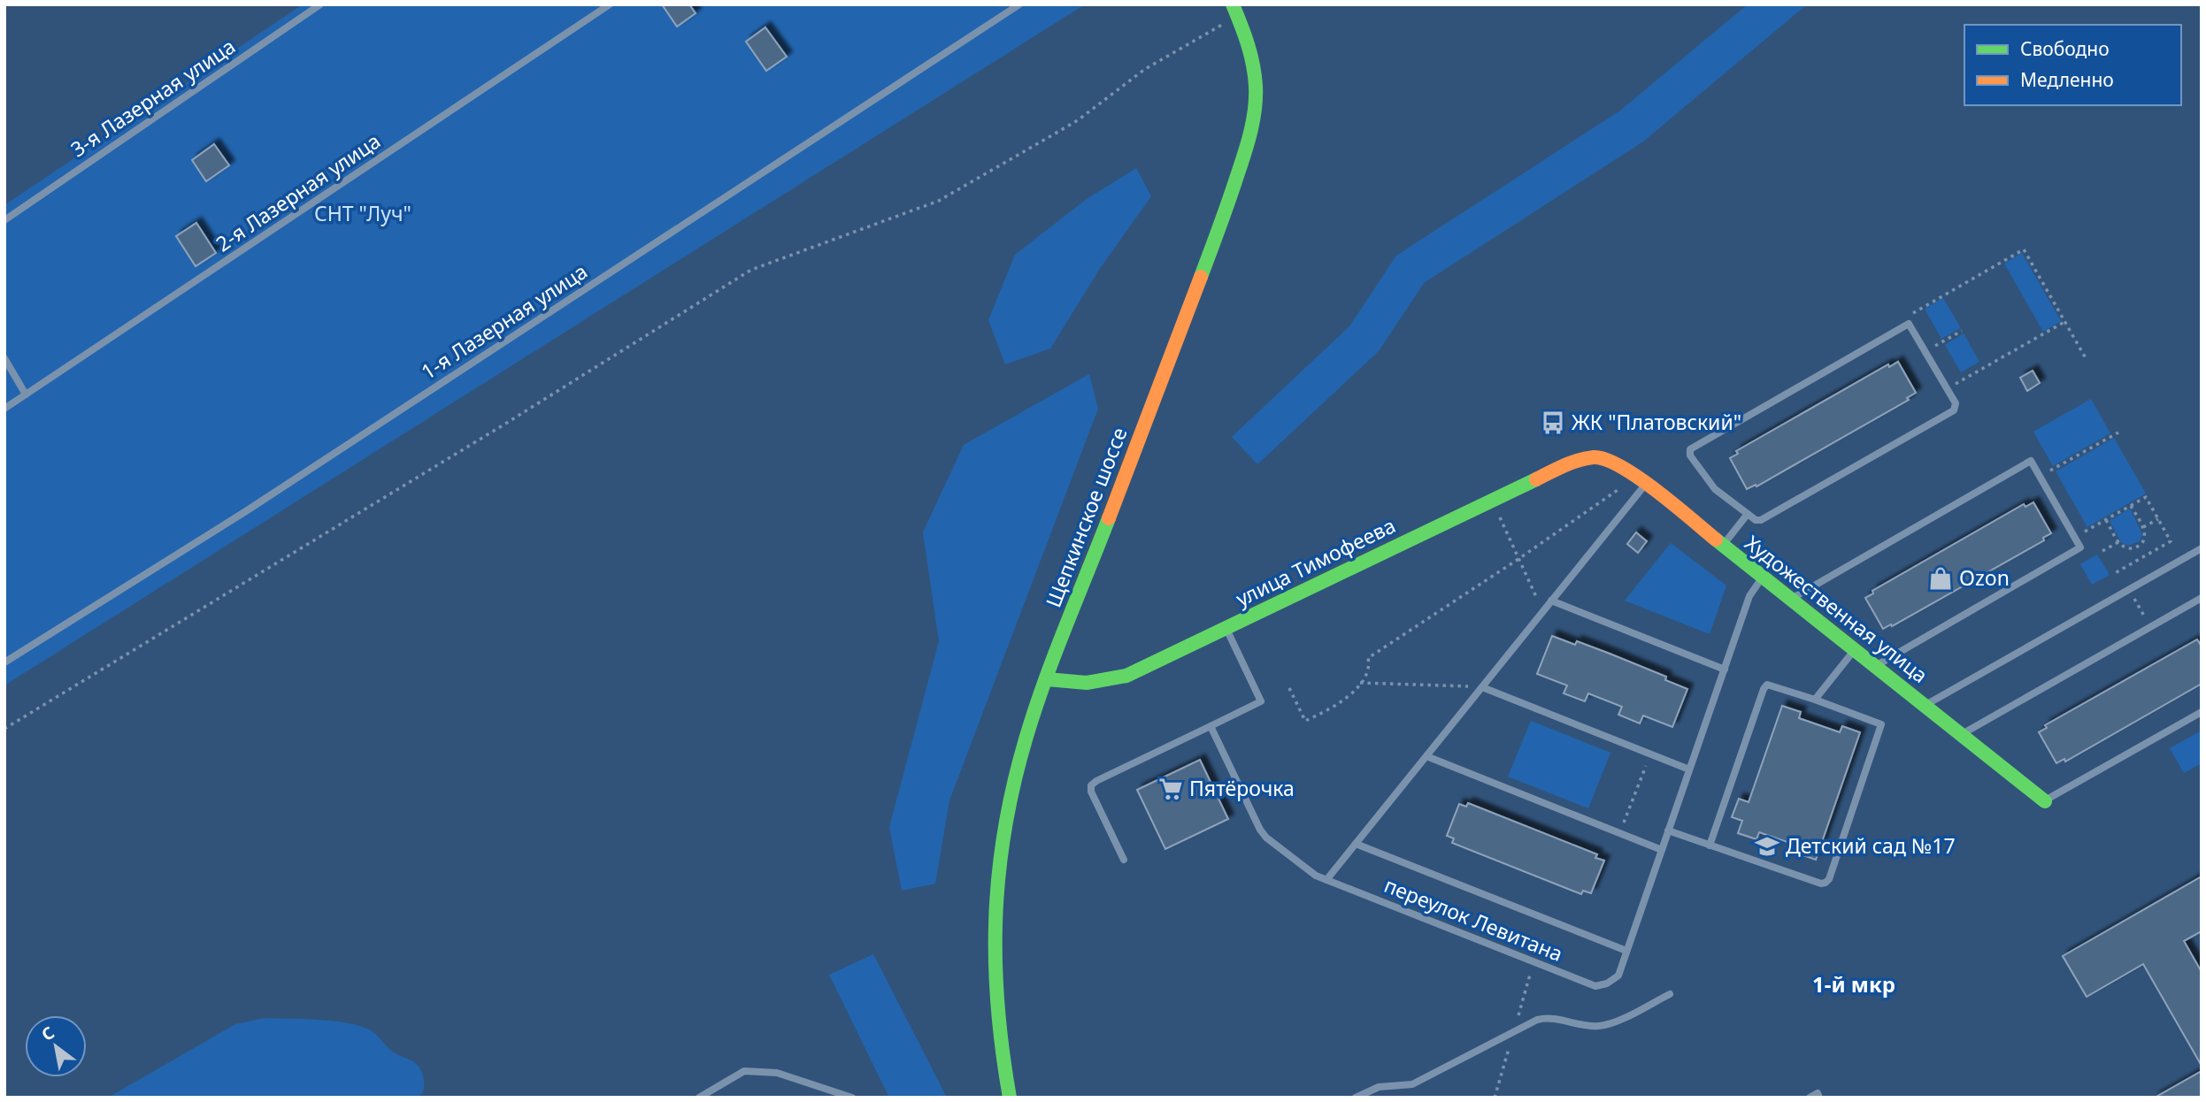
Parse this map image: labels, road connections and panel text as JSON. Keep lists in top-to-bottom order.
{
  "streets": {
    "street": ["Щепкинское шоссе", "улица Тимофеева", "Художественная улица"],
    "lane": [
      "3-я Лазерная улица",
      "2-я Лазерная улица",
      "1-я Лазерная улица",
      "переулок Левитана"
    ]
  },
  "crossings": [
    ["Щепкинское шоссе", "улица Тимофеева"],
    ["улица Тимофеева", "Художественная улица"]
  ],
  "districts": ["1-й мкр"],
  "parks": ["СНТ \"Луч\""],
  "places": {
    "bus stop": ["ЖК \"Платовский\""],
    "shop": ["Ozon"],
    "supermarket": ["Пятёрочка"],
    "school or university": ["Детский сад №17"]
  },
  "legend": ["Свободно", "Медленно"],
  "north": "top left"
}
